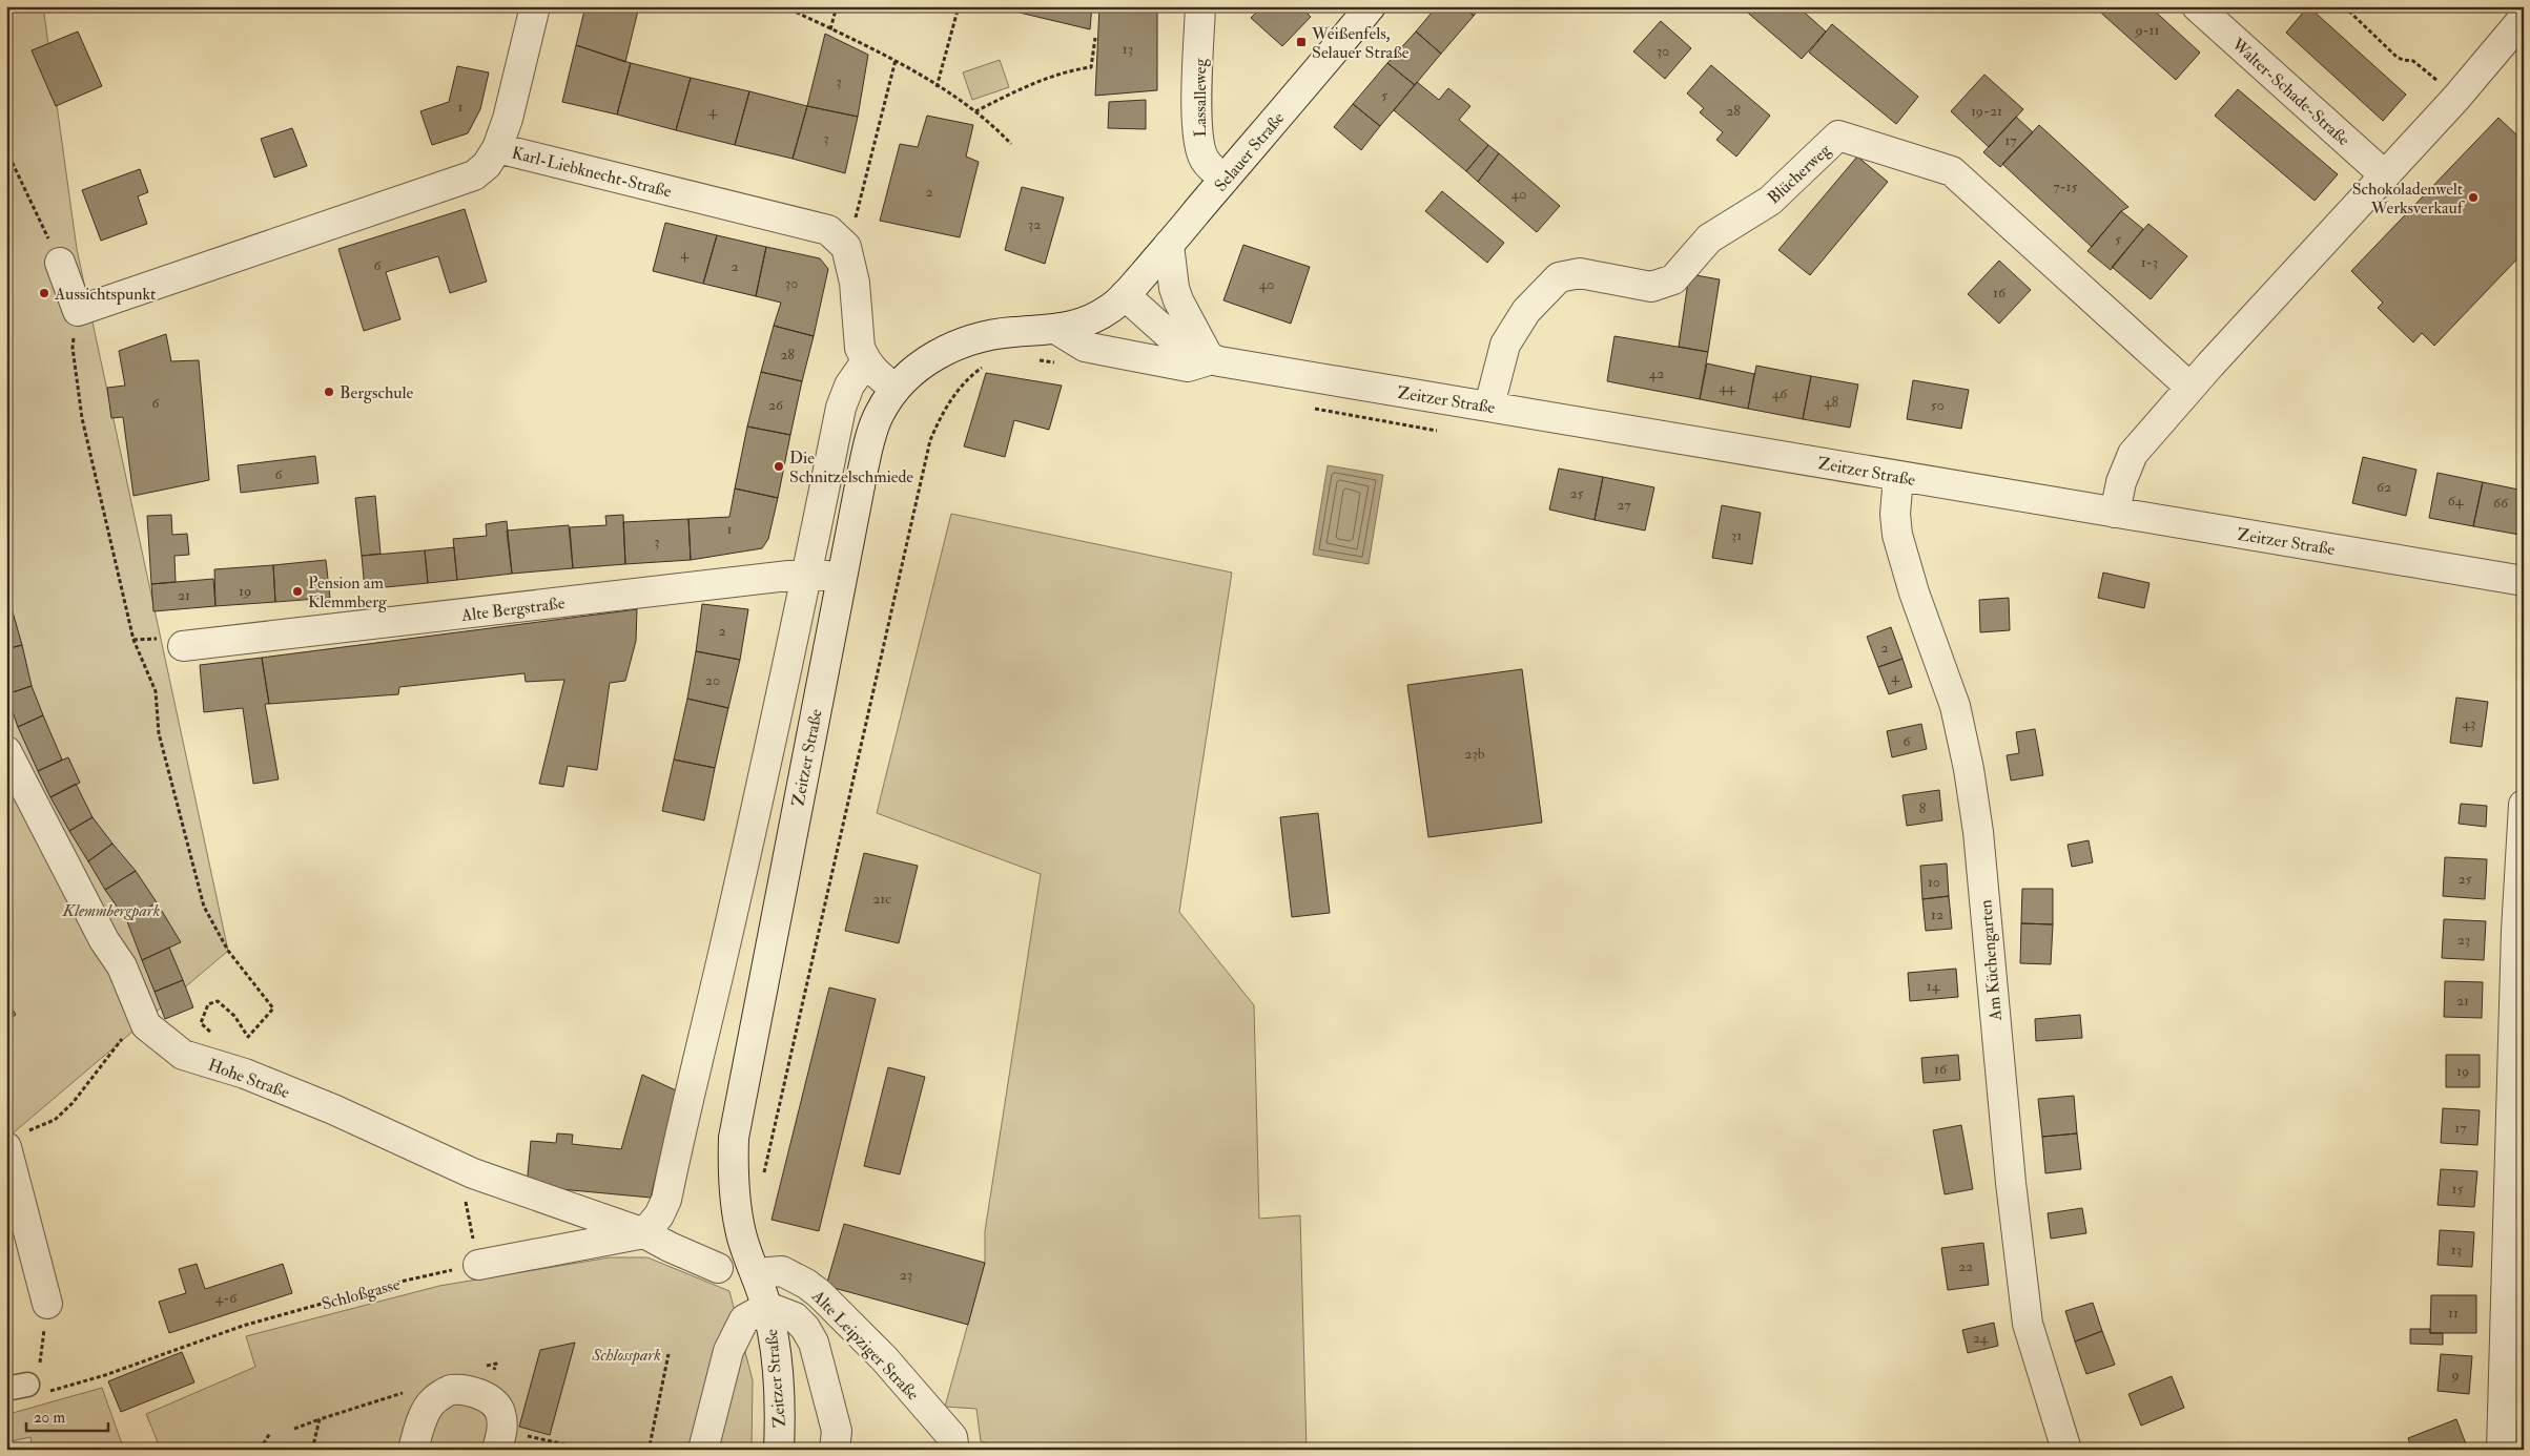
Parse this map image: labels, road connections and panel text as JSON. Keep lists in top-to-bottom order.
{
  "streets": {
    "street": [
      "Walter-Schade-Straße",
      "Lassalleweg",
      "Selauer Straße",
      "Karl-Liebknecht-Straße",
      "Blücherweg",
      "Zeitzer Straße",
      "Alte Bergstraße",
      "Am Küchengarten",
      "Hohe Straße",
      "Alte Leipziger Straße"
    ],
    "path": ["Schloßgasse"]
  },
  "crossings": [
    ["Lassalleweg", "Selauer Straße"],
    ["Selauer Straße", "Zeitzer Straße"],
    ["Karl-Liebknecht-Straße", "Zeitzer Straße"],
    ["Blücherweg", "Zeitzer Straße"],
    ["Zeitzer Straße", "Alte Bergstraße"],
    ["Zeitzer Straße", "Am Küchengarten"],
    ["Zeitzer Straße", "Alte Leipziger Straße"]
  ],
  "parks": ["Klemmbergpark", "Schlosspark"],
  "places": {
    "transit": ["Weißenfels, Selauer Straße"],
    "other": [
      "Schokoladenwelt Werksverkauf",
      "Aussichtspunkt",
      "Bergschule",
      "Die Schnitzelschmiede",
      "Pension am Klemmberg"
    ]
  },
  "house_numbers": [
    "9-11",
    "13",
    "30",
    "3",
    "5",
    "1",
    "4",
    "28",
    "19-21",
    "3",
    "17",
    "7-15",
    "2",
    "40",
    "32",
    "5",
    "4",
    "1-3",
    "6",
    "2",
    "30",
    "40",
    "16",
    "28",
    "42",
    "44",
    "46",
    "48",
    "6",
    "26",
    "50",
    "6",
    "62",
    "25",
    "64",
    "66",
    "27",
    "1",
    "31",
    "3",
    "19",
    "21",
    "2",
    "2",
    "4",
    "20",
    "43",
    "6",
    "23b",
    "8",
    "25",
    "10",
    "21c",
    "12",
    "23",
    "14",
    "21",
    "16",
    "19",
    "17",
    "15",
    "13",
    "22",
    "23",
    "4-6",
    "11",
    "24",
    "9"
  ],
  "scale_bar": "20 m"
}
